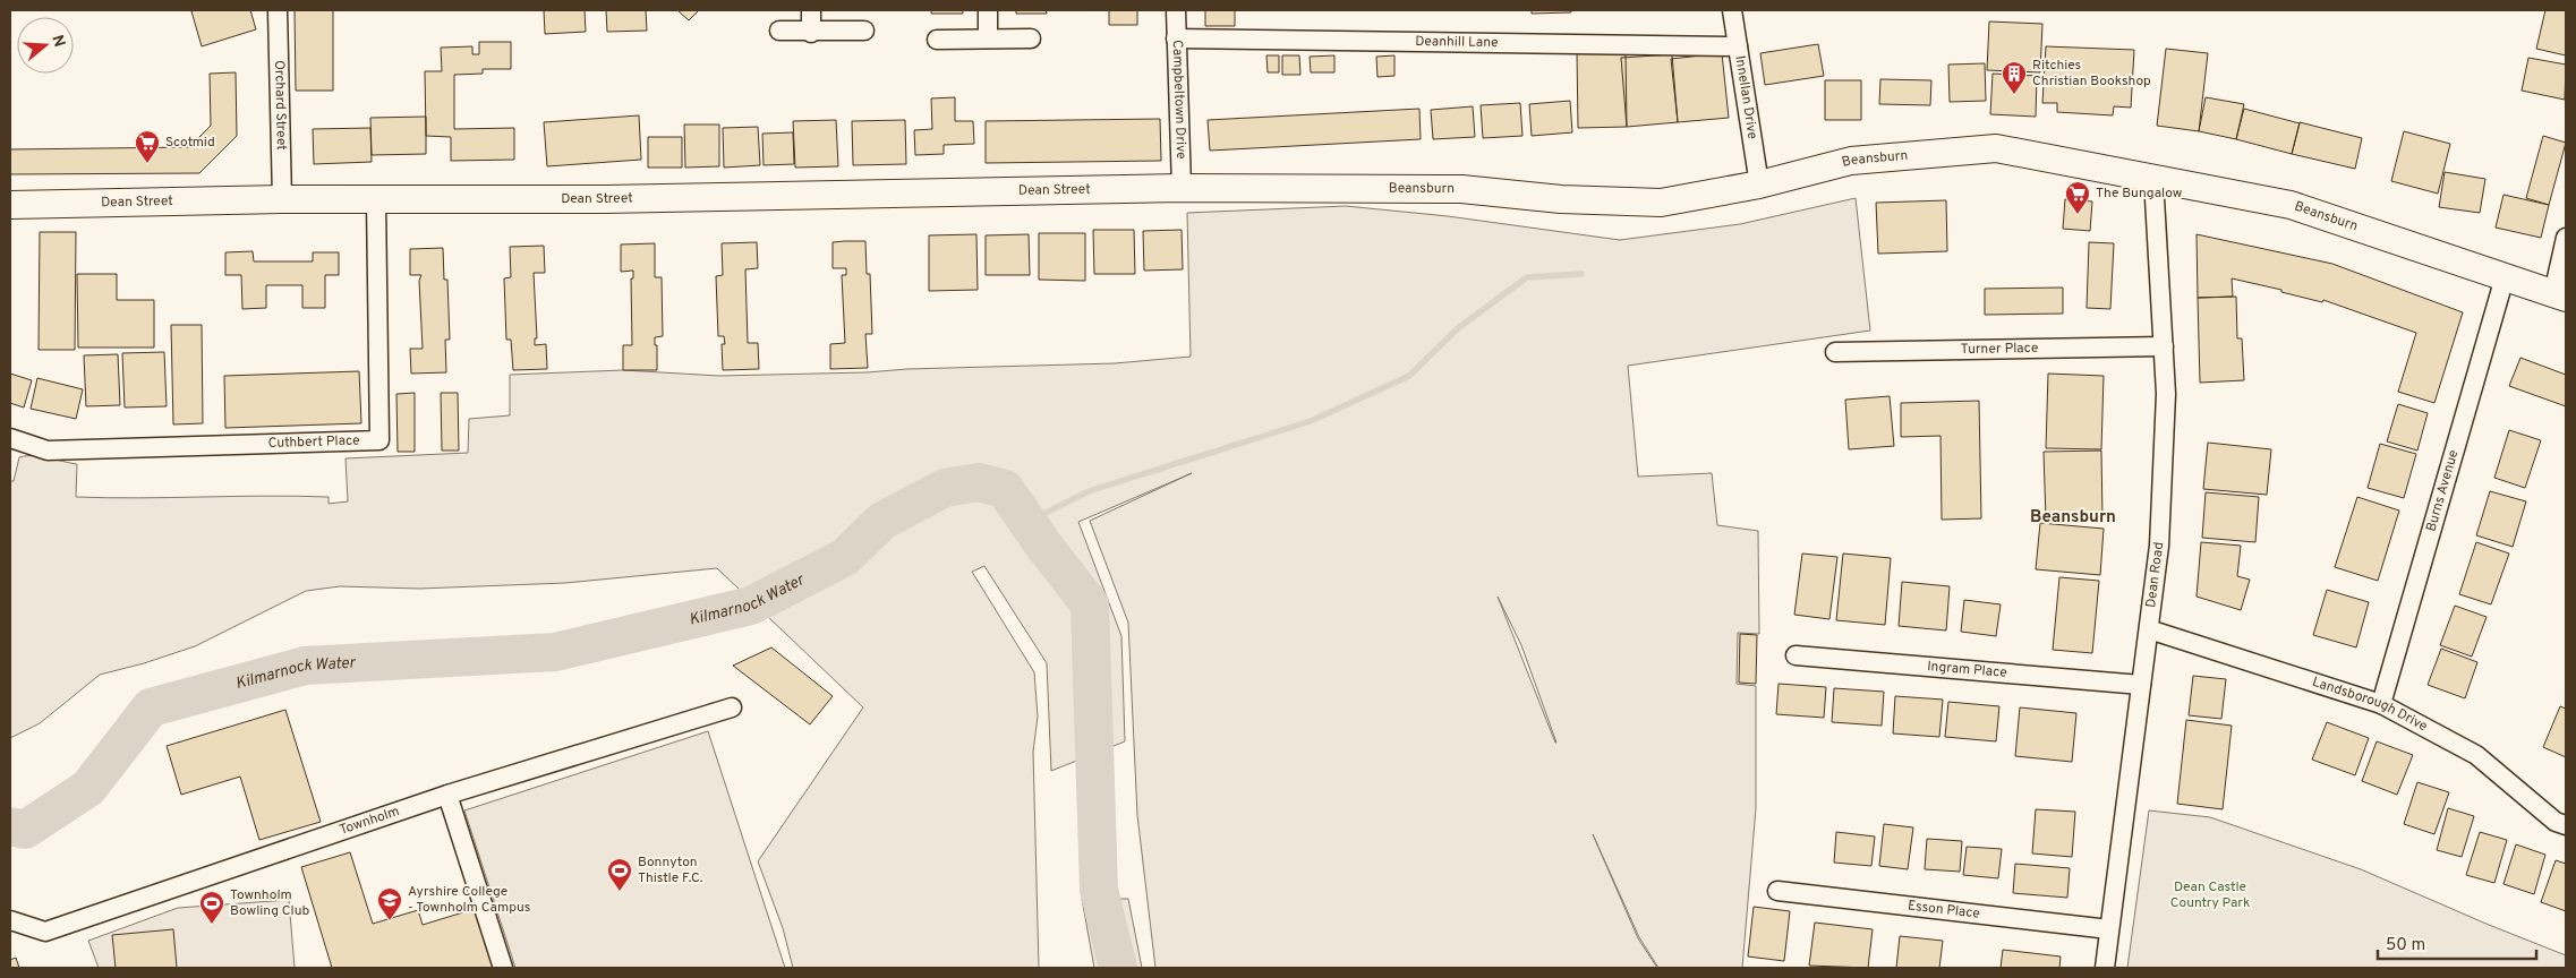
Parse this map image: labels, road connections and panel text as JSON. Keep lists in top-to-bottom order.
{
  "streets": {
    "main road": ["Beansburn", "Dean Street"],
    "street": [
      "Deanhill Lane",
      "Innellan Drive",
      "Campbeltown Drive",
      "Orchard Street",
      "Turner Place",
      "Cuthbert Place",
      "Burns Avenue",
      "Dean Road",
      "Ingram Place",
      "Landsborough Drive",
      "Townholm",
      "Esson Place"
    ]
  },
  "crossings": [
    ["Deanhill Lane", "Innellan Drive"],
    ["Deanhill Lane", "Campbeltown Drive"],
    ["Innellan Drive", "Beansburn"],
    ["Campbeltown Drive", "Beansburn"],
    ["Campbeltown Drive", "Dean Street"],
    ["Orchard Street", "Dean Street"],
    ["Beansburn", "Dean Street"],
    ["Beansburn", "Burns Avenue"],
    ["Beansburn", "Dean Road"],
    ["Dean Street", "Cuthbert Place"],
    ["Turner Place", "Dean Road"],
    ["Burns Avenue", "Landsborough Drive"],
    ["Dean Road", "Ingram Place"],
    ["Dean Road", "Landsborough Drive"],
    ["Dean Road", "Esson Place"]
  ],
  "districts": ["Beansburn"],
  "water": ["Kilmarnock Water"],
  "parks": ["Dean Castle Country Park"],
  "places": {
    "building": ["Ritchies Christian Bookshop"],
    "supermarket": ["Scotmid", "The Bungalow"],
    "sports": ["Bonnyton Thistle F.C.", "Townholm Bowling Club"],
    "school or university": ["Ayrshire College - Townholm Campus"]
  },
  "scale_bar": "50 m",
  "north": "right"
}
